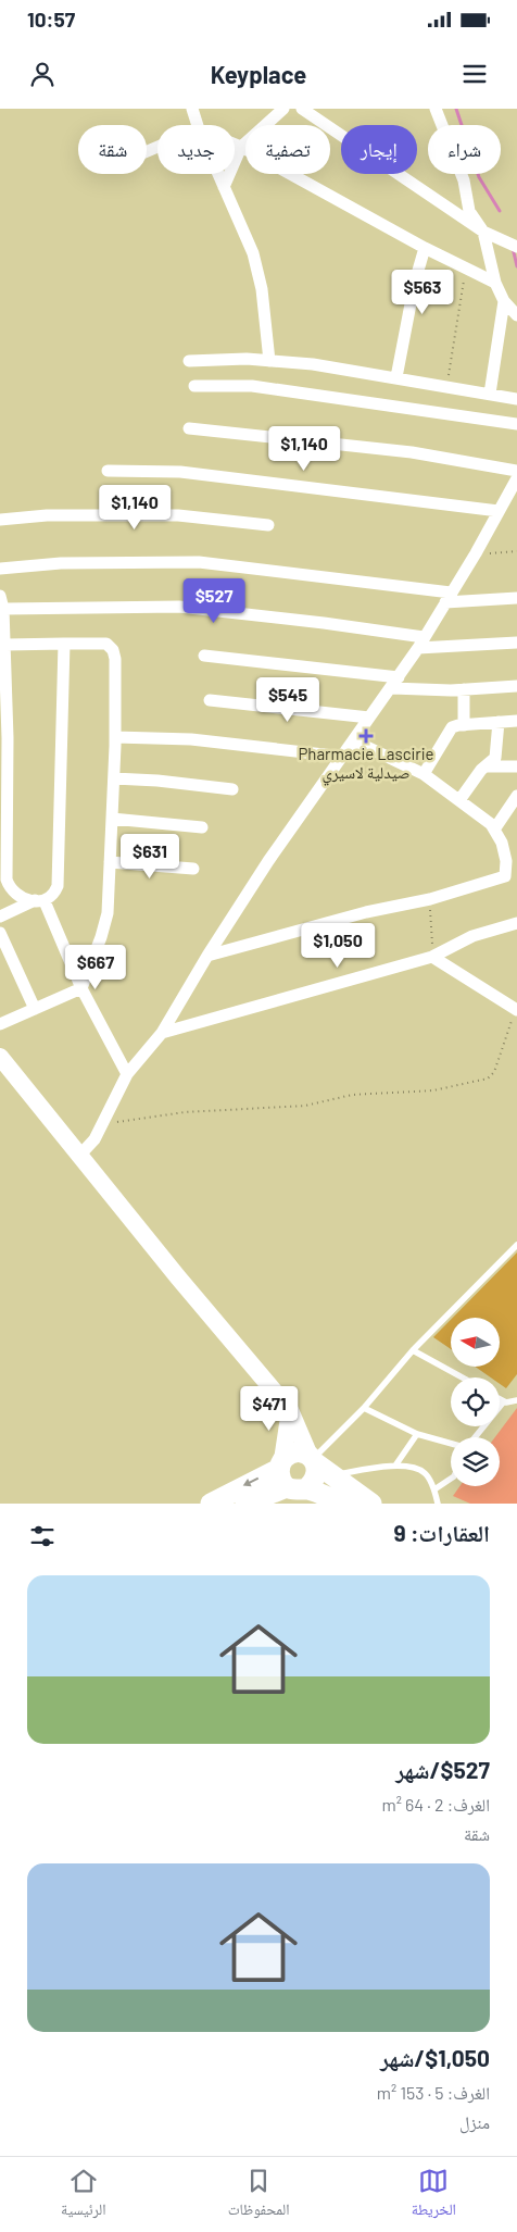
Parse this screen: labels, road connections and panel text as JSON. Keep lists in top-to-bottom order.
{
  "places": {
    "health": ["Pharmacie Lascirie صيدلية لاسيري"]
  },
  "north": "left",
  "page": {
    "status": "10:57",
    "header": "Keyplace",
    "chip": [
      "شراء",
      "إيجار",
      "تصفية",
      "جديد",
      "شقة"
    ],
    "price": [
      "$563",
      "$1,140",
      "$1,140",
      "$527",
      "$545",
      "$631",
      "$1,050",
      "$667",
      "$471"
    ],
    "heading": "العقارات: 9",
    "list": [
      {
        "name": "$527/شهر",
        "note": "الغرف: 2 · 64 m² · شقة"
      },
      {
        "name": "$1,050/شهر",
        "note": "الغرف: 5 · 153 m² · منزل"
      }
    ],
    "tabs": ["الخريطة", "المحفوظات", "الرئيسية"]
  }
}
